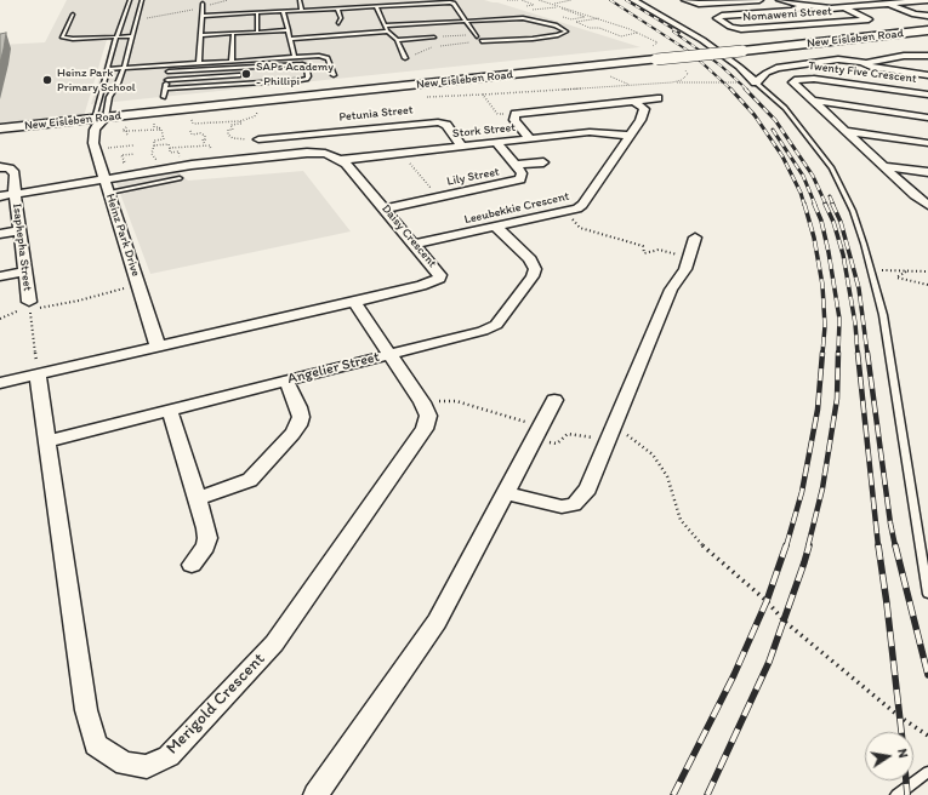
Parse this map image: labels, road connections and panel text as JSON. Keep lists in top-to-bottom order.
{
  "streets": {
    "main road": ["New Eisleben Road"],
    "street": [
      "Nomaweni Street",
      "Twenty Five Crescent",
      "Petunia Street",
      "Stork Street",
      "Lily Street",
      "Leeubekkie Crescent",
      "Heinz Park Drive",
      "Daisy Crescent",
      "Isaphepha Street",
      "Angelier Street",
      "Merigold Crescent"
    ]
  },
  "crossings": [
    ["New Eisleben Road", "Heinz Park Drive"],
    ["Petunia Street", "Stork Street"],
    ["Stork Street", "Lily Street"],
    ["Stork Street", "Leeubekkie Crescent"],
    ["Stork Street", "Daisy Crescent"],
    ["Lily Street", "Daisy Crescent"],
    ["Leeubekkie Crescent", "Daisy Crescent"],
    ["Leeubekkie Crescent", "Angelier Street"],
    ["Heinz Park Drive", "Daisy Crescent"],
    ["Daisy Crescent", "Merigold Crescent"],
    ["Angelier Street", "Merigold Crescent"]
  ],
  "places": ["SAPs Academy - Phillipi", "Heinz Park Primary School"],
  "north": "right"
}
